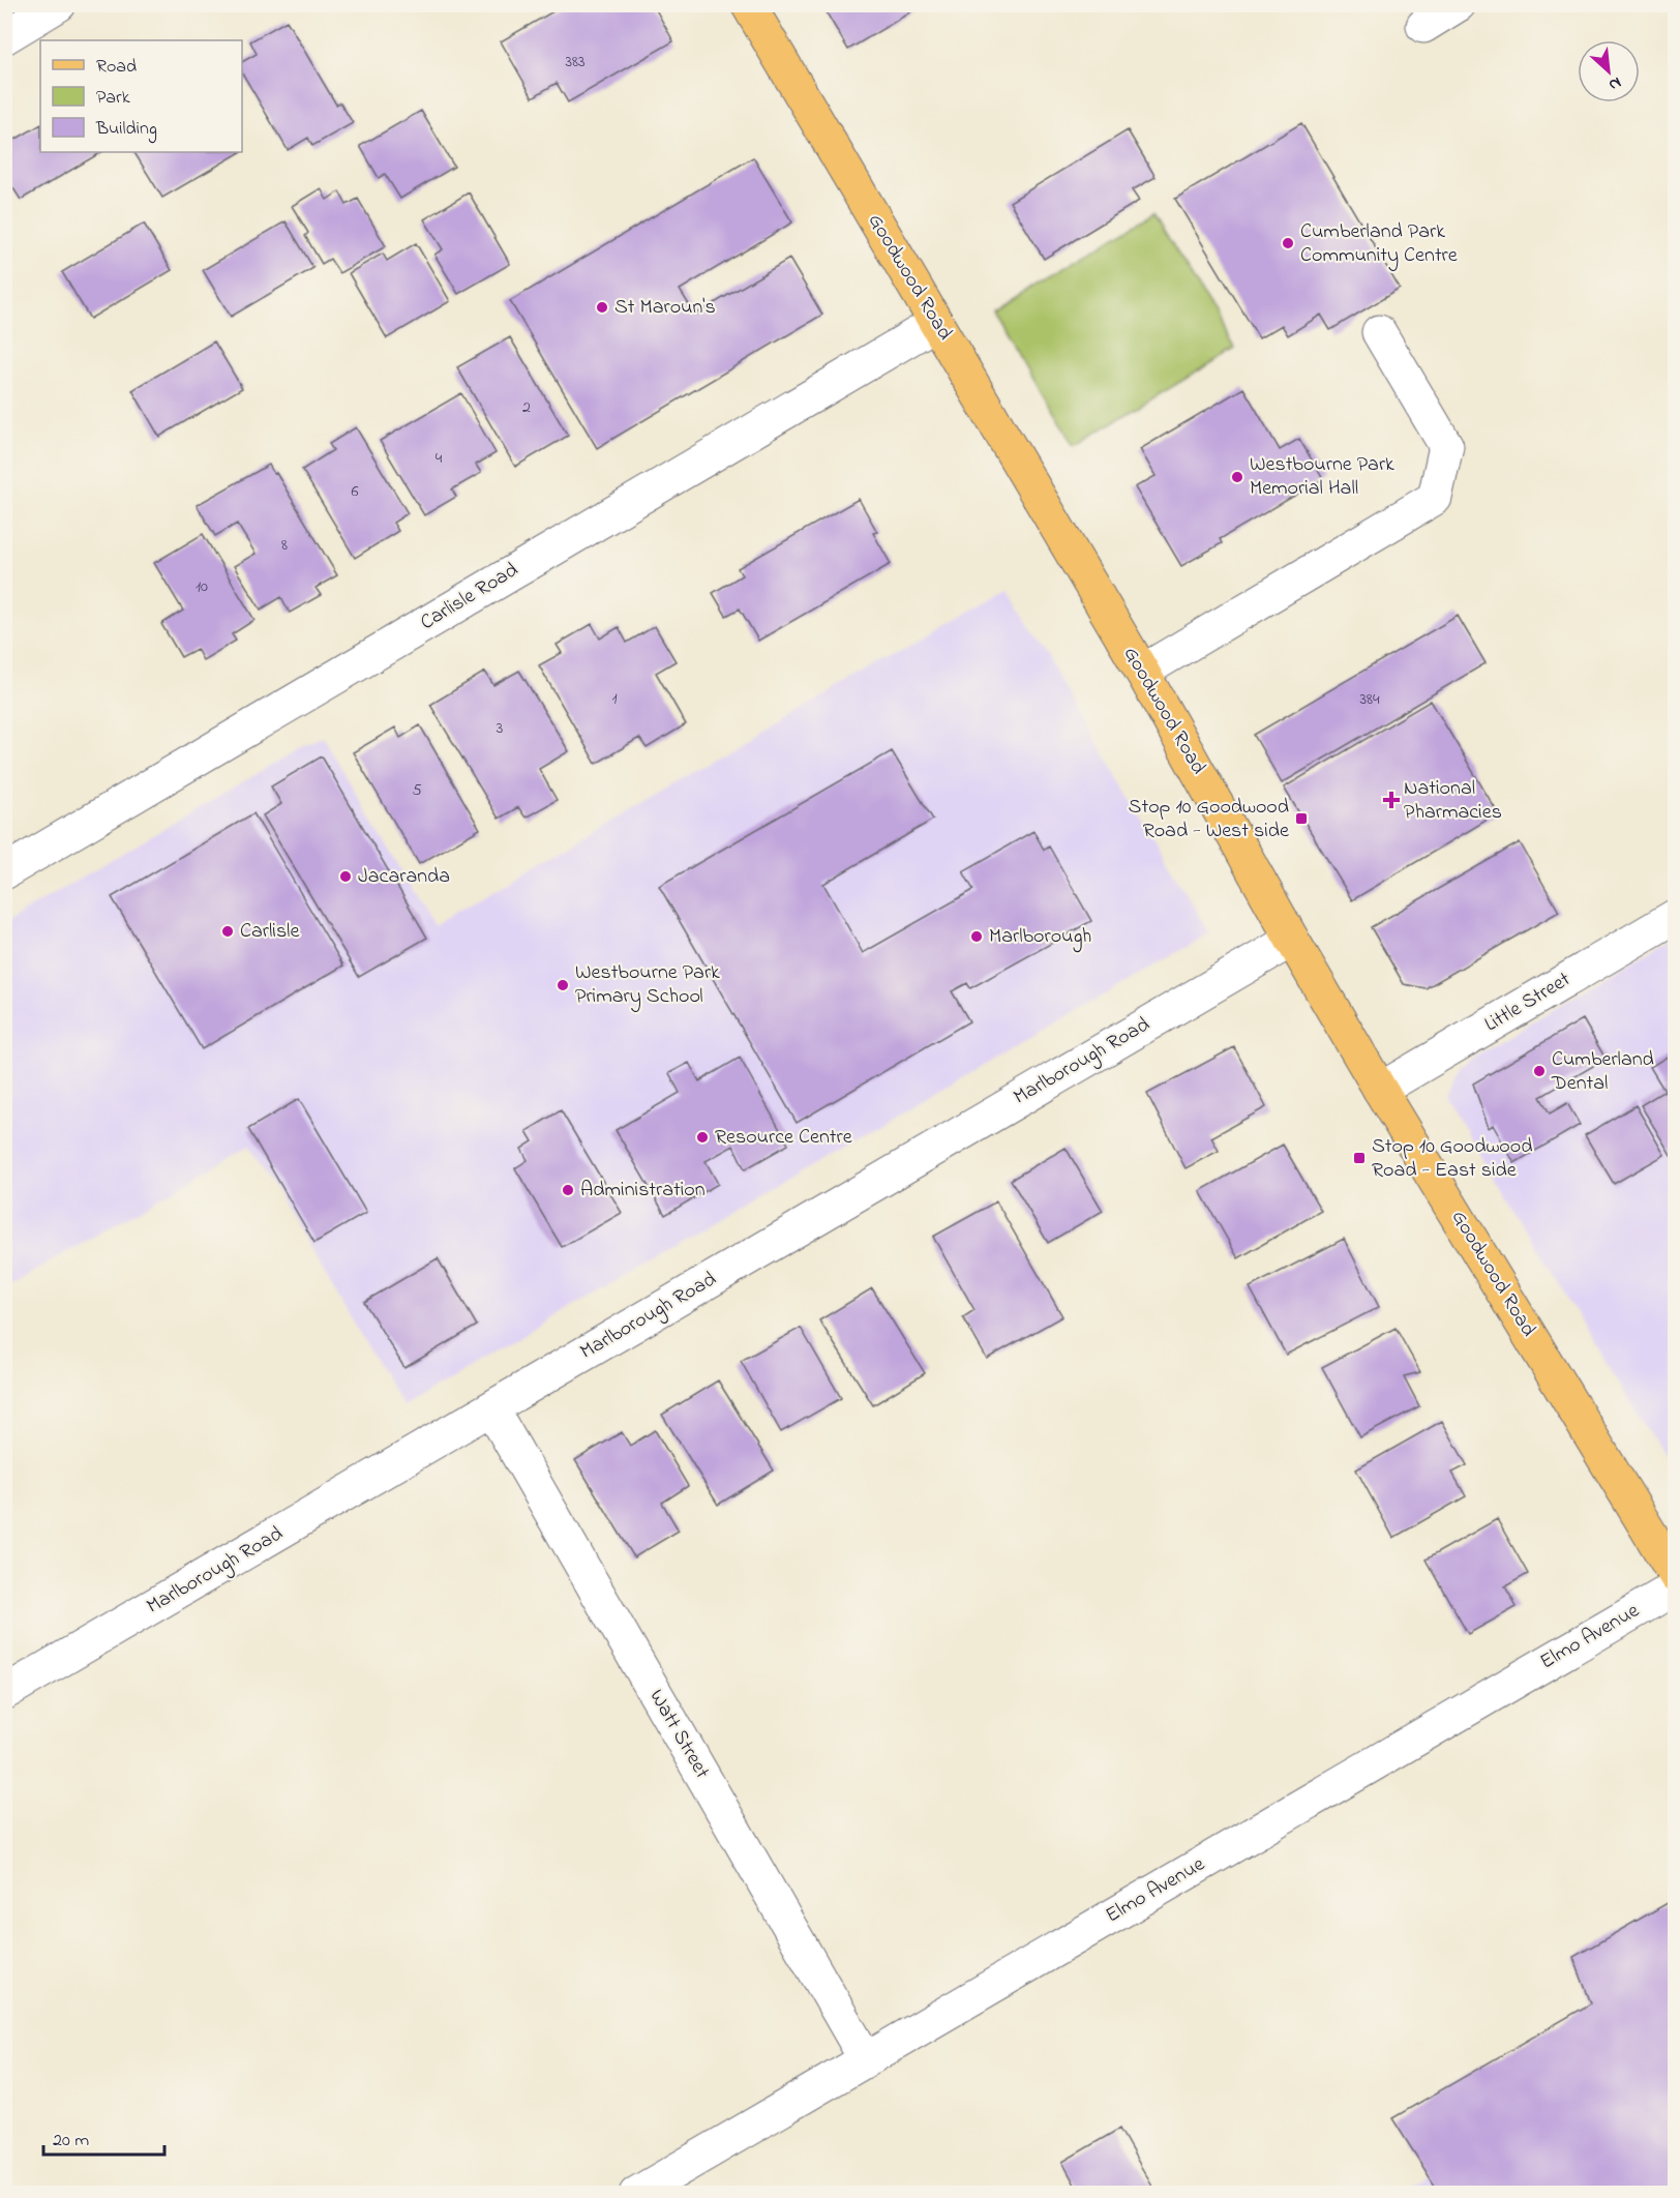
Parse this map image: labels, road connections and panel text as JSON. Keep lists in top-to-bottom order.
{
  "streets": {
    "main road": ["Goodwood Road"],
    "street": [
      "Carlisle Road",
      "Little Street",
      "Marlborough Road",
      "Elmo Avenue",
      "Watt Street"
    ]
  },
  "crossings": [
    ["Goodwood Road", "Carlisle Road"],
    ["Goodwood Road", "Little Street"],
    ["Goodwood Road", "Marlborough Road"],
    ["Marlborough Road", "Watt Street"],
    ["Elmo Avenue", "Watt Street"]
  ],
  "places": {
    "other": [
      "Cumberland Park Community Centre",
      "St Maroun's",
      "Westbourne Park Memorial Hall",
      "Jacaranda",
      "Carlisle",
      "Marlborough",
      "Westbourne Park Primary School",
      "Cumberland Dental",
      "Resource Centre",
      "Administration"
    ],
    "health": ["National Pharmacies"],
    "transit": ["Stop 10 Goodwood Road - West side", "Stop 10 Goodwood Road - East side"]
  },
  "house_numbers": [
    "383",
    "2",
    "4",
    "6",
    "8",
    "10",
    "1",
    "384",
    "3",
    "5"
  ],
  "legend": ["Road", "Park", "Building"],
  "scale_bar": "20 m",
  "north": "bottom right"
}
